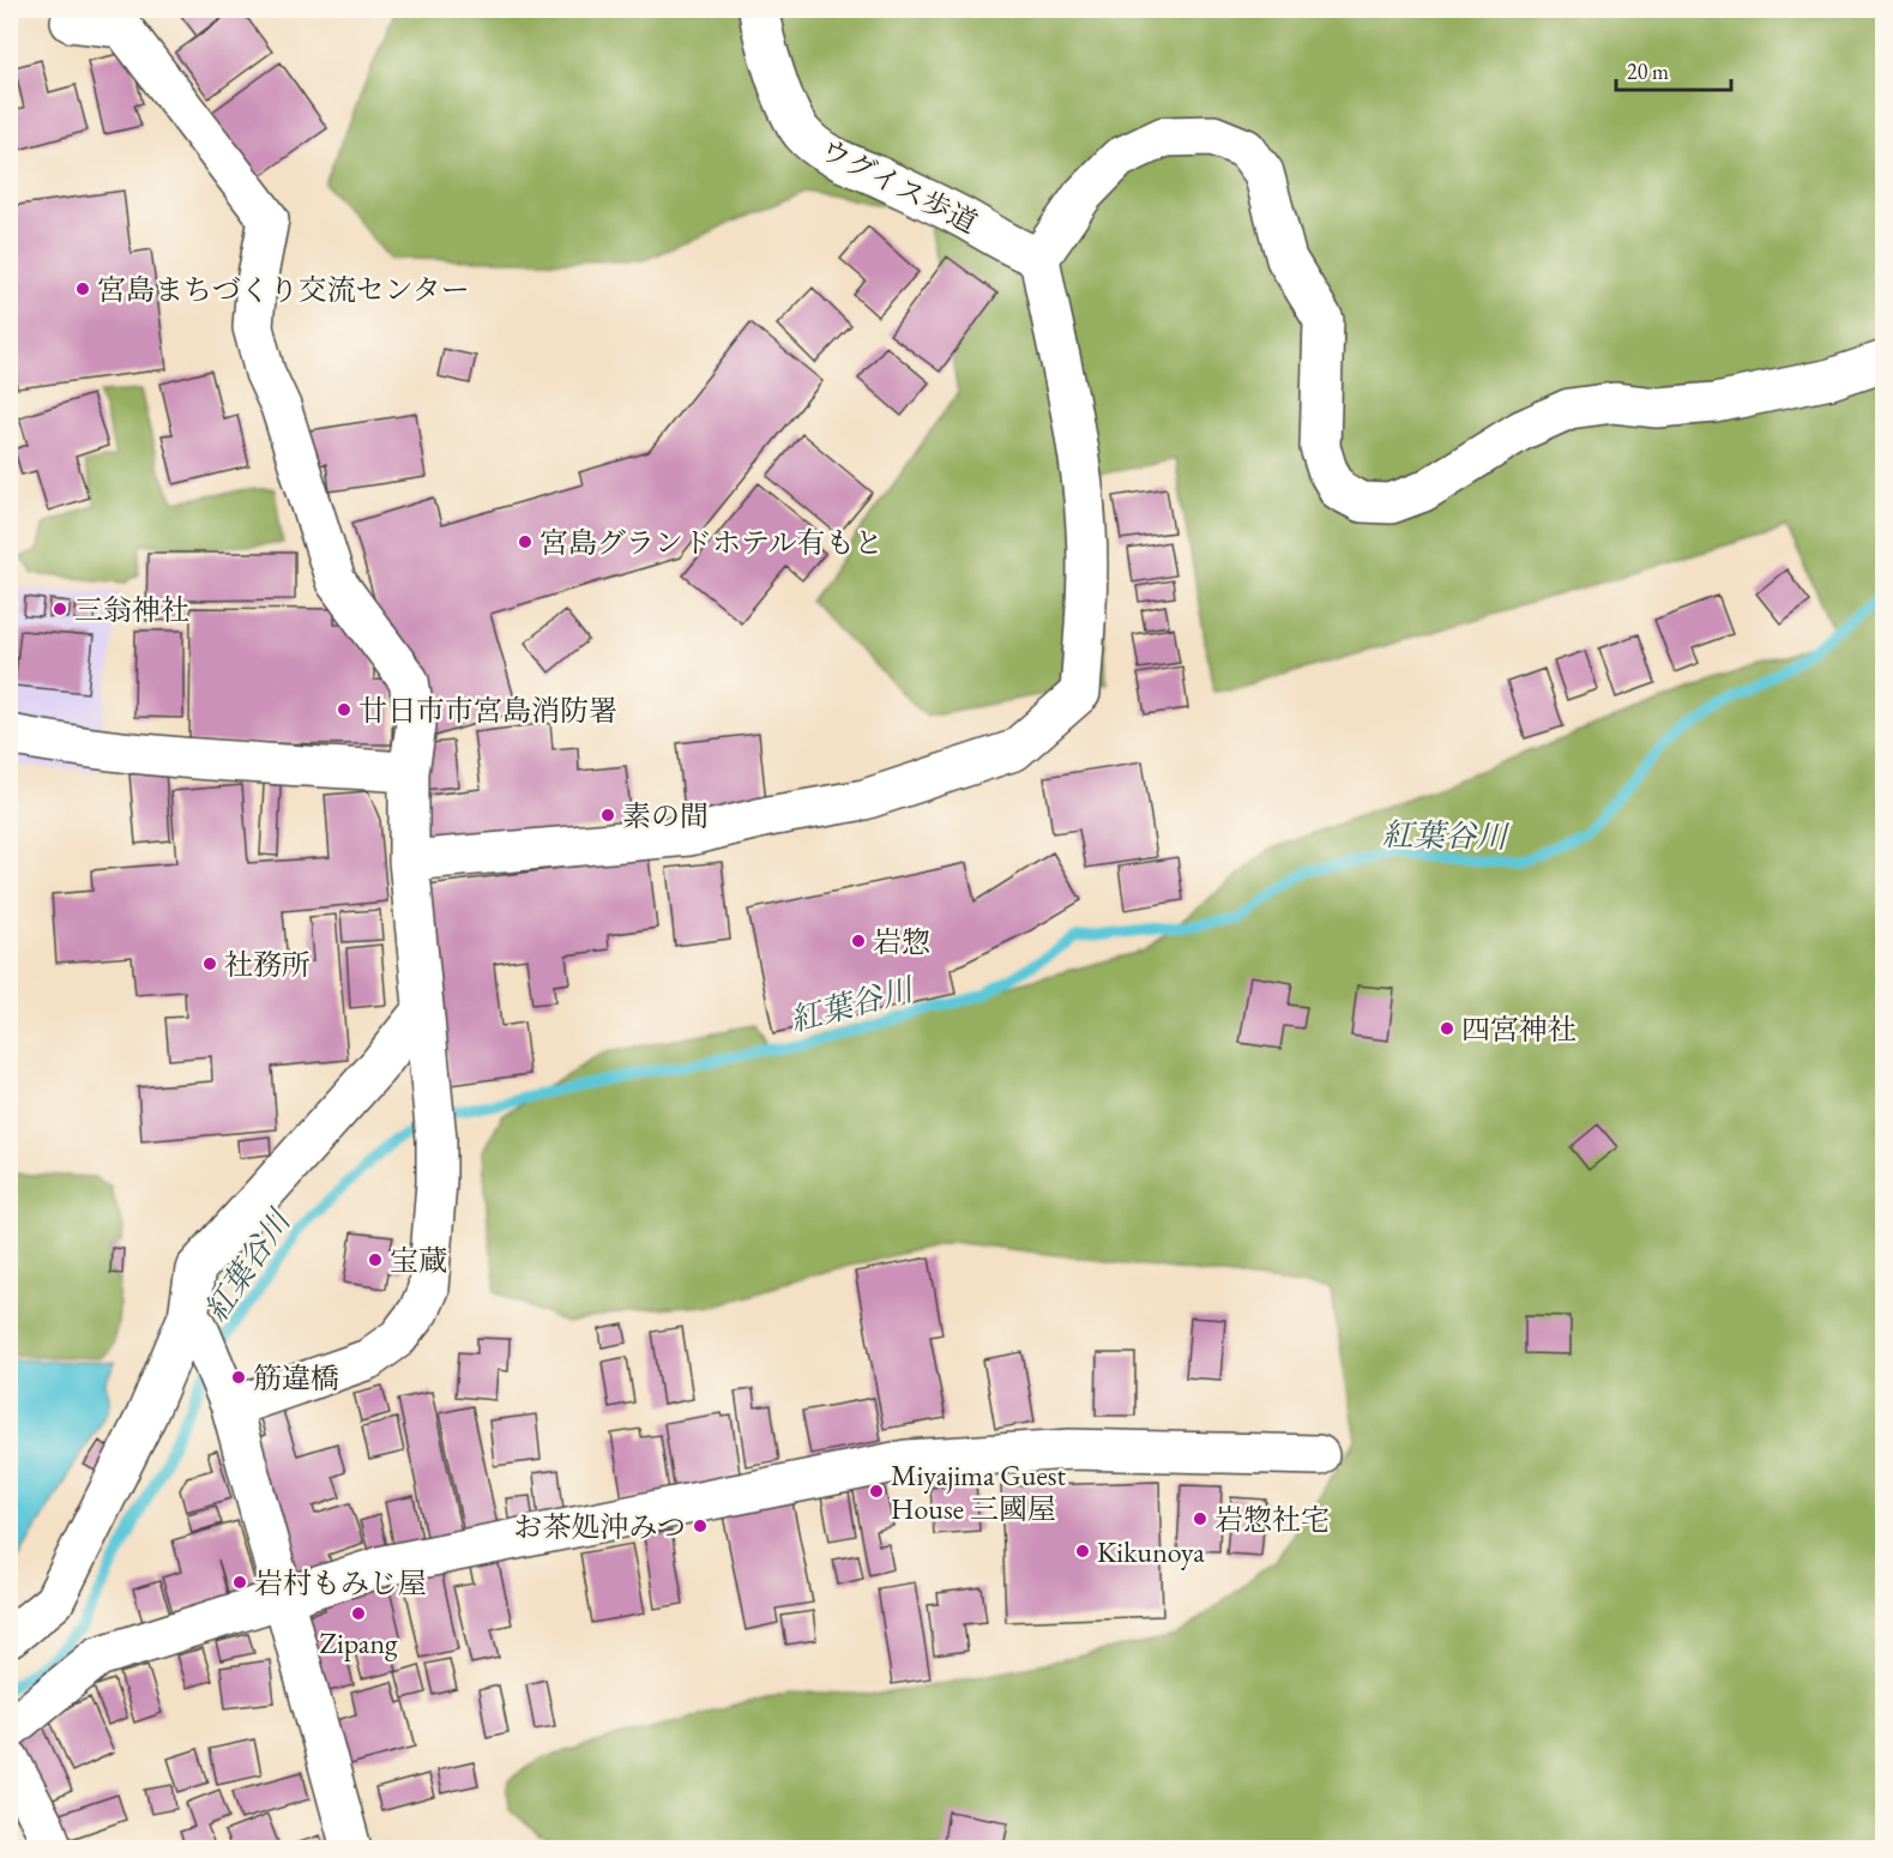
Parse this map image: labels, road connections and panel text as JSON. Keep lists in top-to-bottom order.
{
  "streets": {
    "street": ["ウグイス歩道"]
  },
  "water": ["紅葉谷川"],
  "places": [
    "宮島まちづくり交流センター",
    "宮島グランドホテル有もと",
    "三翁神社",
    "廿日市市宮島消防署",
    "素の間",
    "岩惣",
    "社務所",
    "四宮神社",
    "宝蔵",
    "筋違橋",
    "Miyajima Guest House 三國屋",
    "岩惣社宅",
    "お茶処沖みつ",
    "Kikunoya",
    "岩村もみじ屋",
    "Zipang"
  ],
  "scale_bar": "20 m"
}
